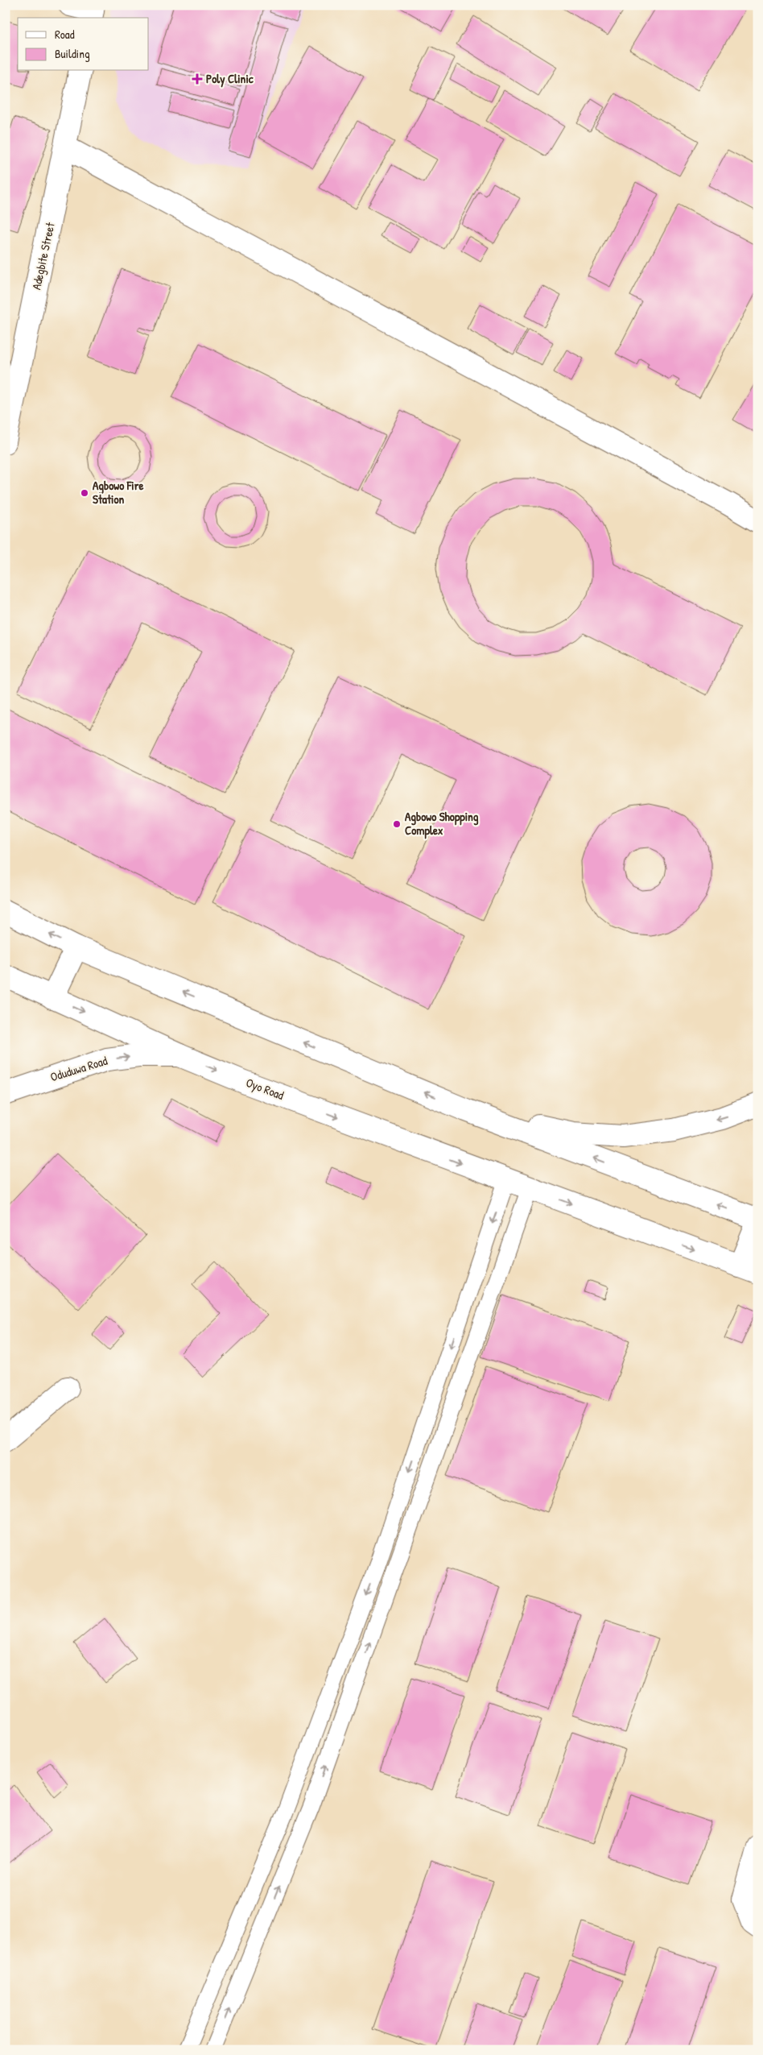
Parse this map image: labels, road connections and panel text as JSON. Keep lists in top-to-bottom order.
{
  "streets": {
    "main road": ["Adegbite Street", "Oduduwa Road", "Oyo Road"]
  },
  "crossings": [
    ["Oduduwa Road", "Oyo Road"]
  ],
  "one_way": ["Oduduwa Road"],
  "places": {
    "health": ["Poly Clinic"],
    "other": ["Agbowo Fire Station", "Agbowo Shopping Complex"]
  },
  "legend": ["Road", "Building"]
}
